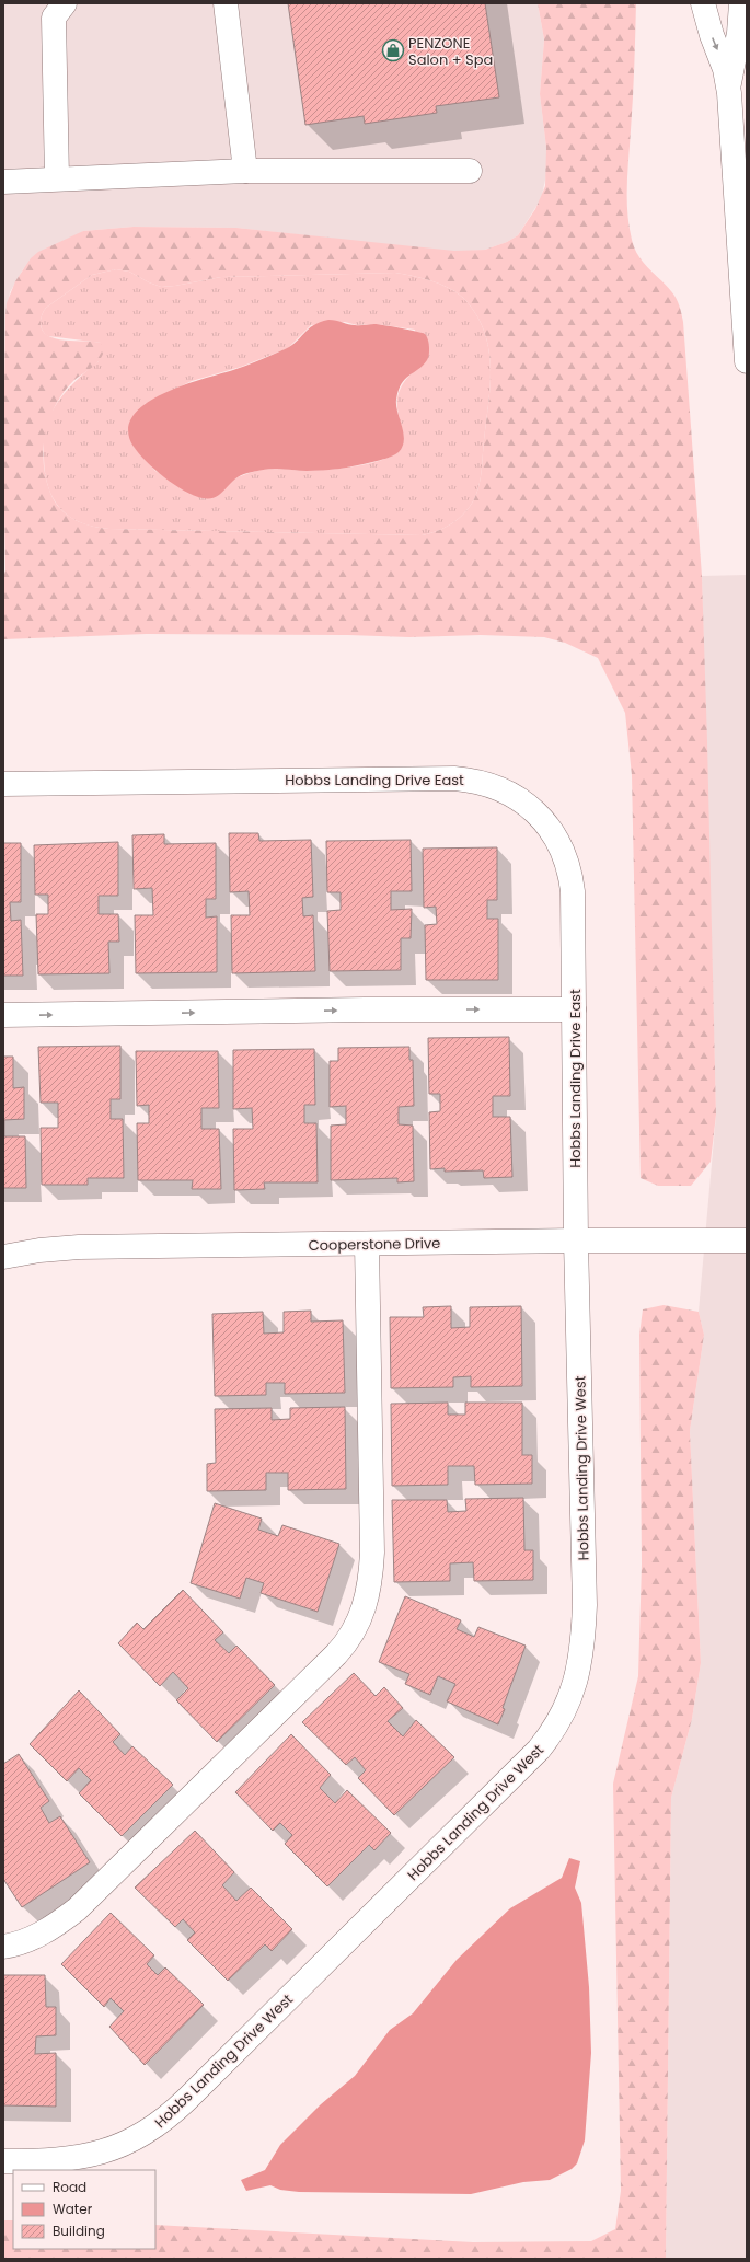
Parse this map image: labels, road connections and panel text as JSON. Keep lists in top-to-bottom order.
{
  "streets": {
    "street": ["Hobbs Landing Drive East", "Cooperstone Drive", "Hobbs Landing Drive West"]
  },
  "crossings": [
    ["Hobbs Landing Drive East", "Cooperstone Drive"],
    ["Hobbs Landing Drive East", "Hobbs Landing Drive West"],
    ["Cooperstone Drive", "Hobbs Landing Drive West"]
  ],
  "places": {
    "shop": ["PENZONE Salon + Spa"]
  },
  "legend": ["Road", "Water", "Building"]
}
